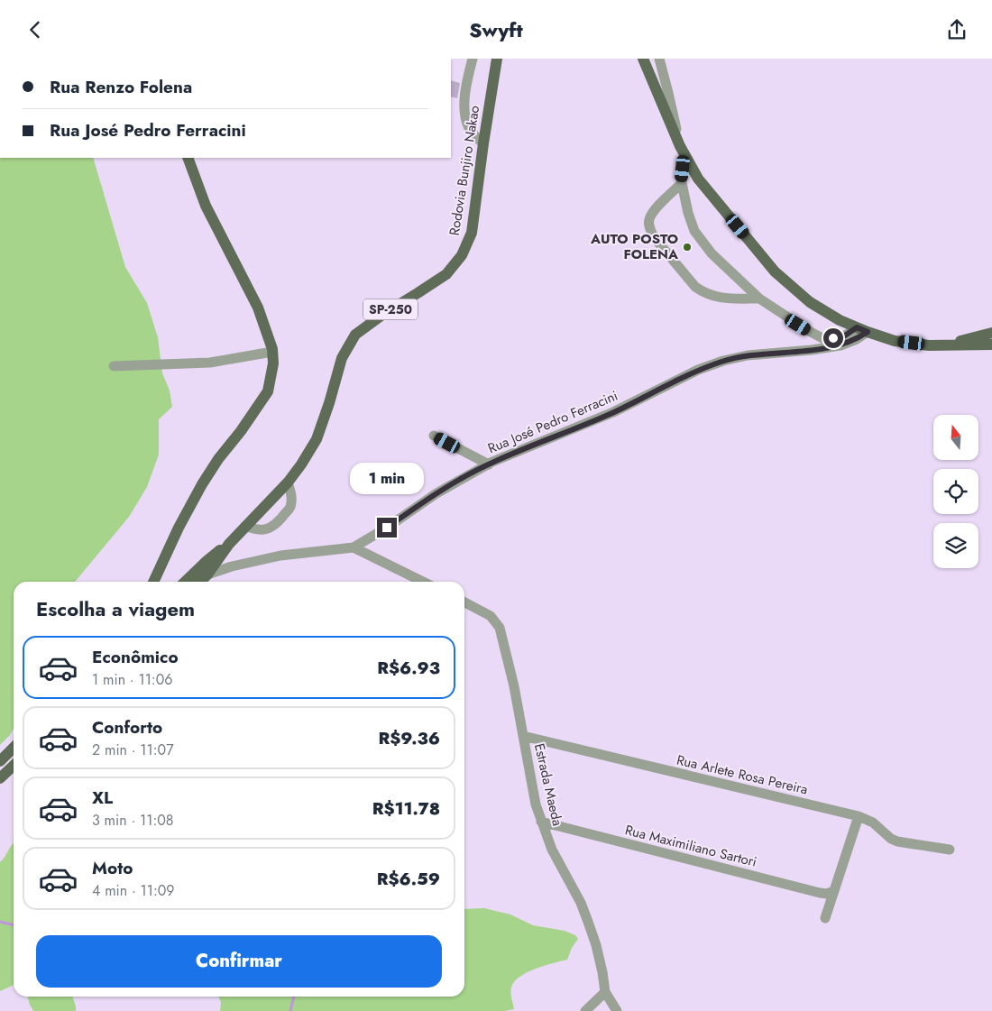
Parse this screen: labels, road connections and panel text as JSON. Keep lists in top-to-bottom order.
{
  "streets": {
    "main road": ["Rodovia Bunjiro Nakao", "SP-250"],
    "street": [
      "Rua José Pedro Ferracini",
      "Rua Arlete Rosa Pereira",
      "Estrada Maeda",
      "Rua Maximiliano Sartori"
    ]
  },
  "crossings": [
    ["Rodovia Bunjiro Nakao", "Rua José Pedro Ferracini"],
    ["Rua Arlete Rosa Pereira", "Estrada Maeda"],
    ["Estrada Maeda", "Rua Maximiliano Sartori"]
  ],
  "places": ["AUTO POSTO FOLENA"],
  "north": "top",
  "page": {
    "header": "Swyft",
    "banner": ["Rua Renzo Folena", "Rua José Pedro Ferracini"],
    "bubble": "1 min",
    "heading": "Escolha a viagem",
    "list": [
      {
        "name": "Econômico",
        "note": "1 min · 11:06",
        "value": "R$6.93"
      },
      {
        "name": "Conforto",
        "note": "2 min · 11:07",
        "value": "R$9.36"
      },
      {
        "name": "XL",
        "note": "3 min · 11:08",
        "value": "R$11.78"
      },
      {
        "name": "Moto",
        "note": "4 min · 11:09",
        "value": "R$6.59"
      }
    ],
    "buttons": "Confirmar"
  }
}
